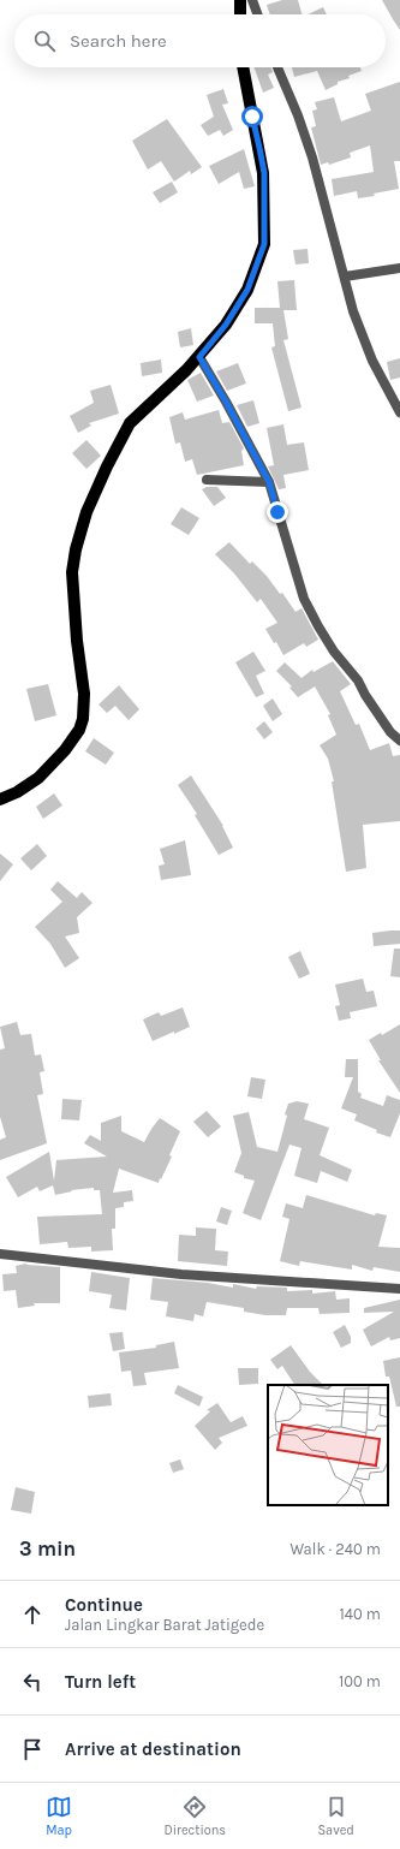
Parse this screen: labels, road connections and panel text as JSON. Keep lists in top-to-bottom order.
{
  "page": {
    "search": "Search here",
    "heading": ["3 min", "Walk · 240 m"],
    "list": [
      ["Continue", "Jalan Lingkar Barat Jatigede", "140 m"],
      ["Turn left", "100 m"],
      "Arrive at destination"
    ],
    "nav": ["Map", "Directions", "Saved"]
  }
}
